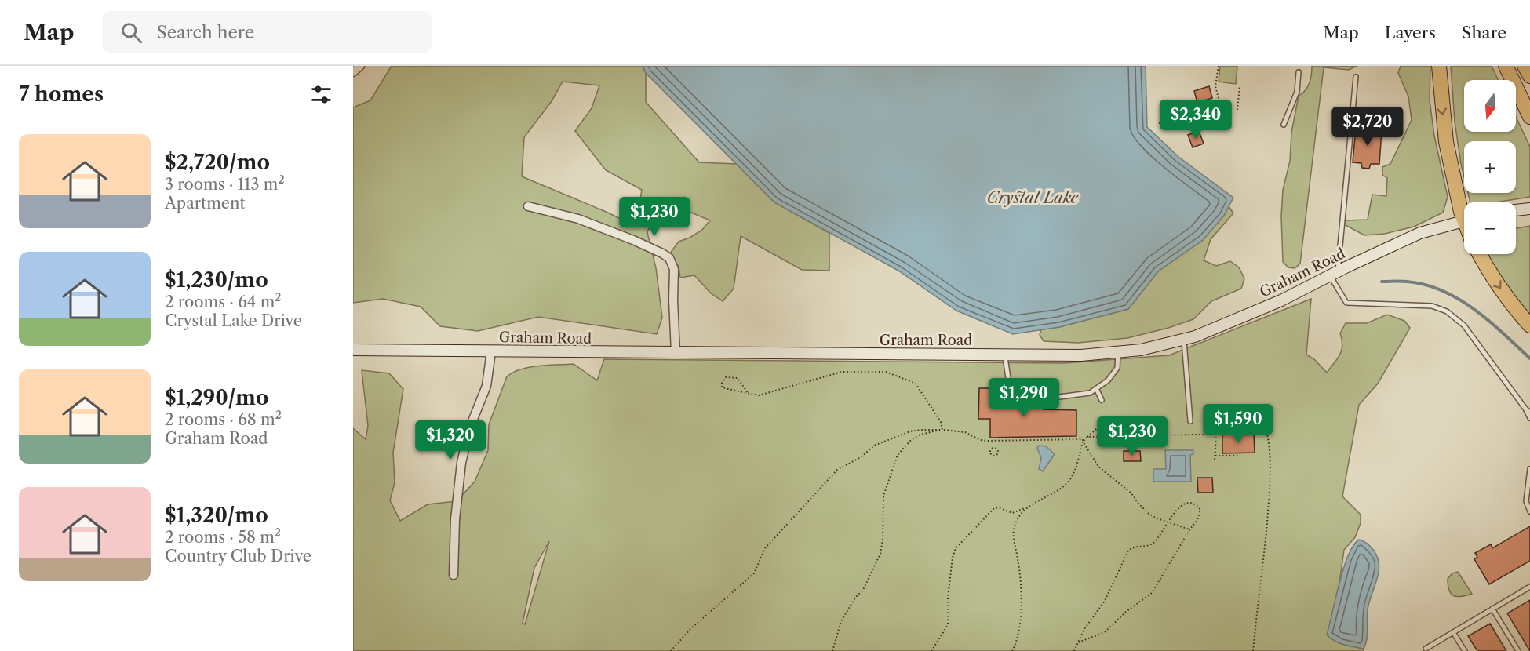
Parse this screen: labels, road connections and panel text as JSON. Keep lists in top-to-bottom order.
{
  "streets": {
    "main road": ["Graham Road"]
  },
  "water": ["Crystal Lake"],
  "north": "bottom",
  "page": {
    "header": "Map",
    "search": "Search here",
    "nav": ["Map", "Layers", "Share"],
    "heading": "7 homes",
    "map_buttons": ["+", "−"],
    "price": [
      "$2,340",
      "$2,720",
      "$1,230",
      "$1,290",
      "$1,590",
      "$1,230",
      "$1,320"
    ],
    "list": [
      {
        "name": "$2,720/mo",
        "note": "3 rooms · 113 m² · Apartment"
      },
      {
        "name": "$1,230/mo",
        "note": "2 rooms · 64 m² · Crystal Lake Drive"
      },
      {
        "name": "$1,290/mo",
        "note": "2 rooms · 68 m² · Graham Road"
      },
      {
        "name": "$1,320/mo",
        "note": "2 rooms · 58 m² · Country Club Drive"
      }
    ]
  }
}
